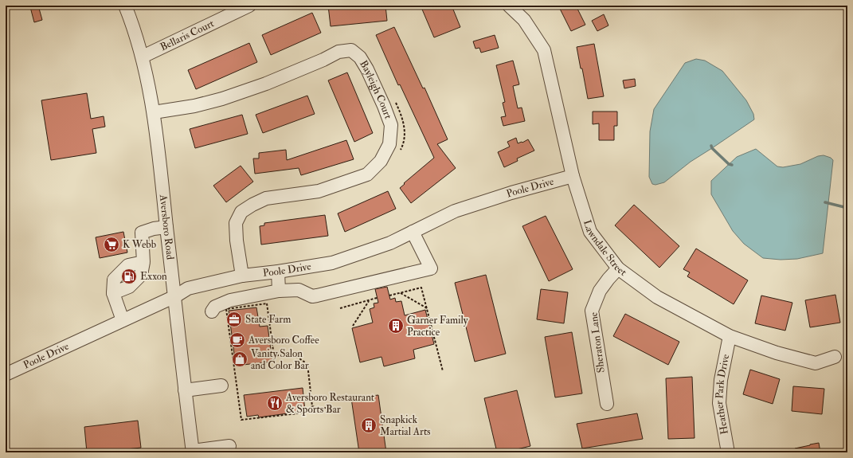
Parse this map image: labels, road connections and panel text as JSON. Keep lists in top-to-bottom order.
{
  "streets": {
    "street": [
      "Bellaris Court",
      "Bayleigh Court",
      "Poole Drive",
      "Aversboro Road",
      "Lawndale Street",
      "Sheraton Lane",
      "Heather Park Drive"
    ]
  },
  "crossings": [
    ["Bellaris Court", "Aversboro Road"],
    ["Bayleigh Court", "Poole Drive"],
    ["Bayleigh Court", "Aversboro Road"],
    ["Poole Drive", "Aversboro Road"],
    ["Poole Drive", "Lawndale Street"],
    ["Lawndale Street", "Sheraton Lane"],
    ["Lawndale Street", "Heather Park Drive"]
  ],
  "places": {
    "supermarket": ["K Webb"],
    "fuel station": ["Exxon"],
    "office": ["State Farm"],
    "building": ["Garner Family Practice", "Snapkick Martial Arts"],
    "cafe": ["Aversboro Coffee"],
    "shop": ["Vanity Salon and Color Bar"],
    "restaurant": ["Aversboro Restaurant & Sports Bar"]
  }
}
